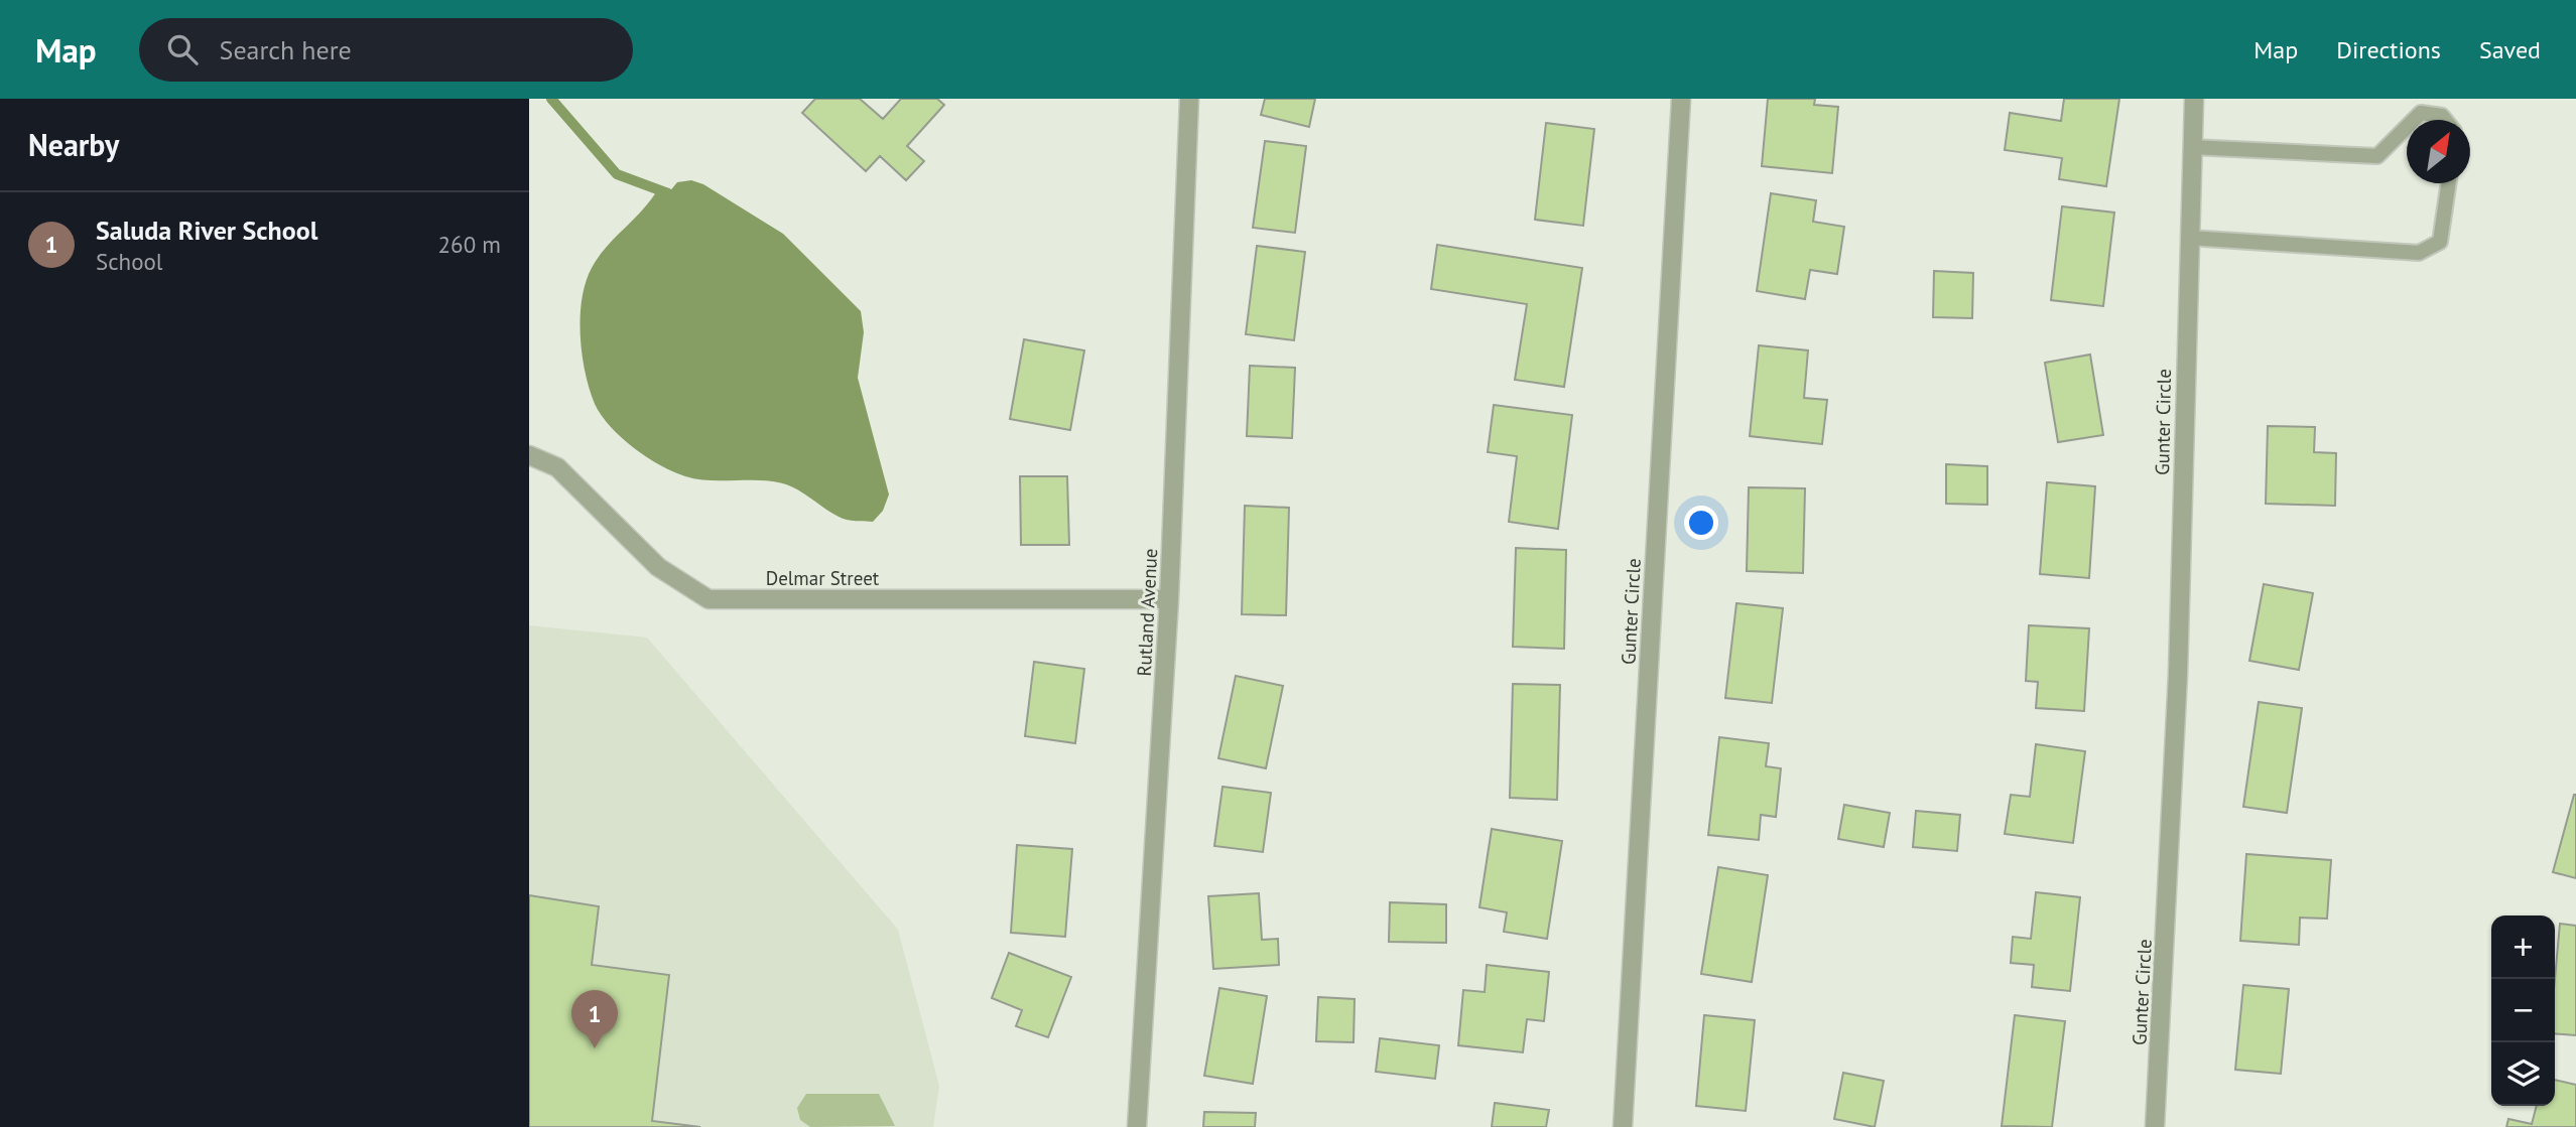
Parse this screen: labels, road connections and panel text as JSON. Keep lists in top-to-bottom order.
{
  "streets": {
    "street": ["Gunter Circle", "Delmar Street", "Rutland Avenue"]
  },
  "crossings": [
    ["Delmar Street", "Rutland Avenue"]
  ],
  "north": "top right",
  "page": {
    "header": "Map",
    "search": "Search here",
    "nav": ["Map", "Directions", "Saved"],
    "heading": "Nearby",
    "list": [
      {
        "mark": "1",
        "name": "Saluda River School",
        "note": "School",
        "value": "260 m"
      }
    ],
    "map_buttons": ["+", "−"],
    "pins": "1"
  }
}
